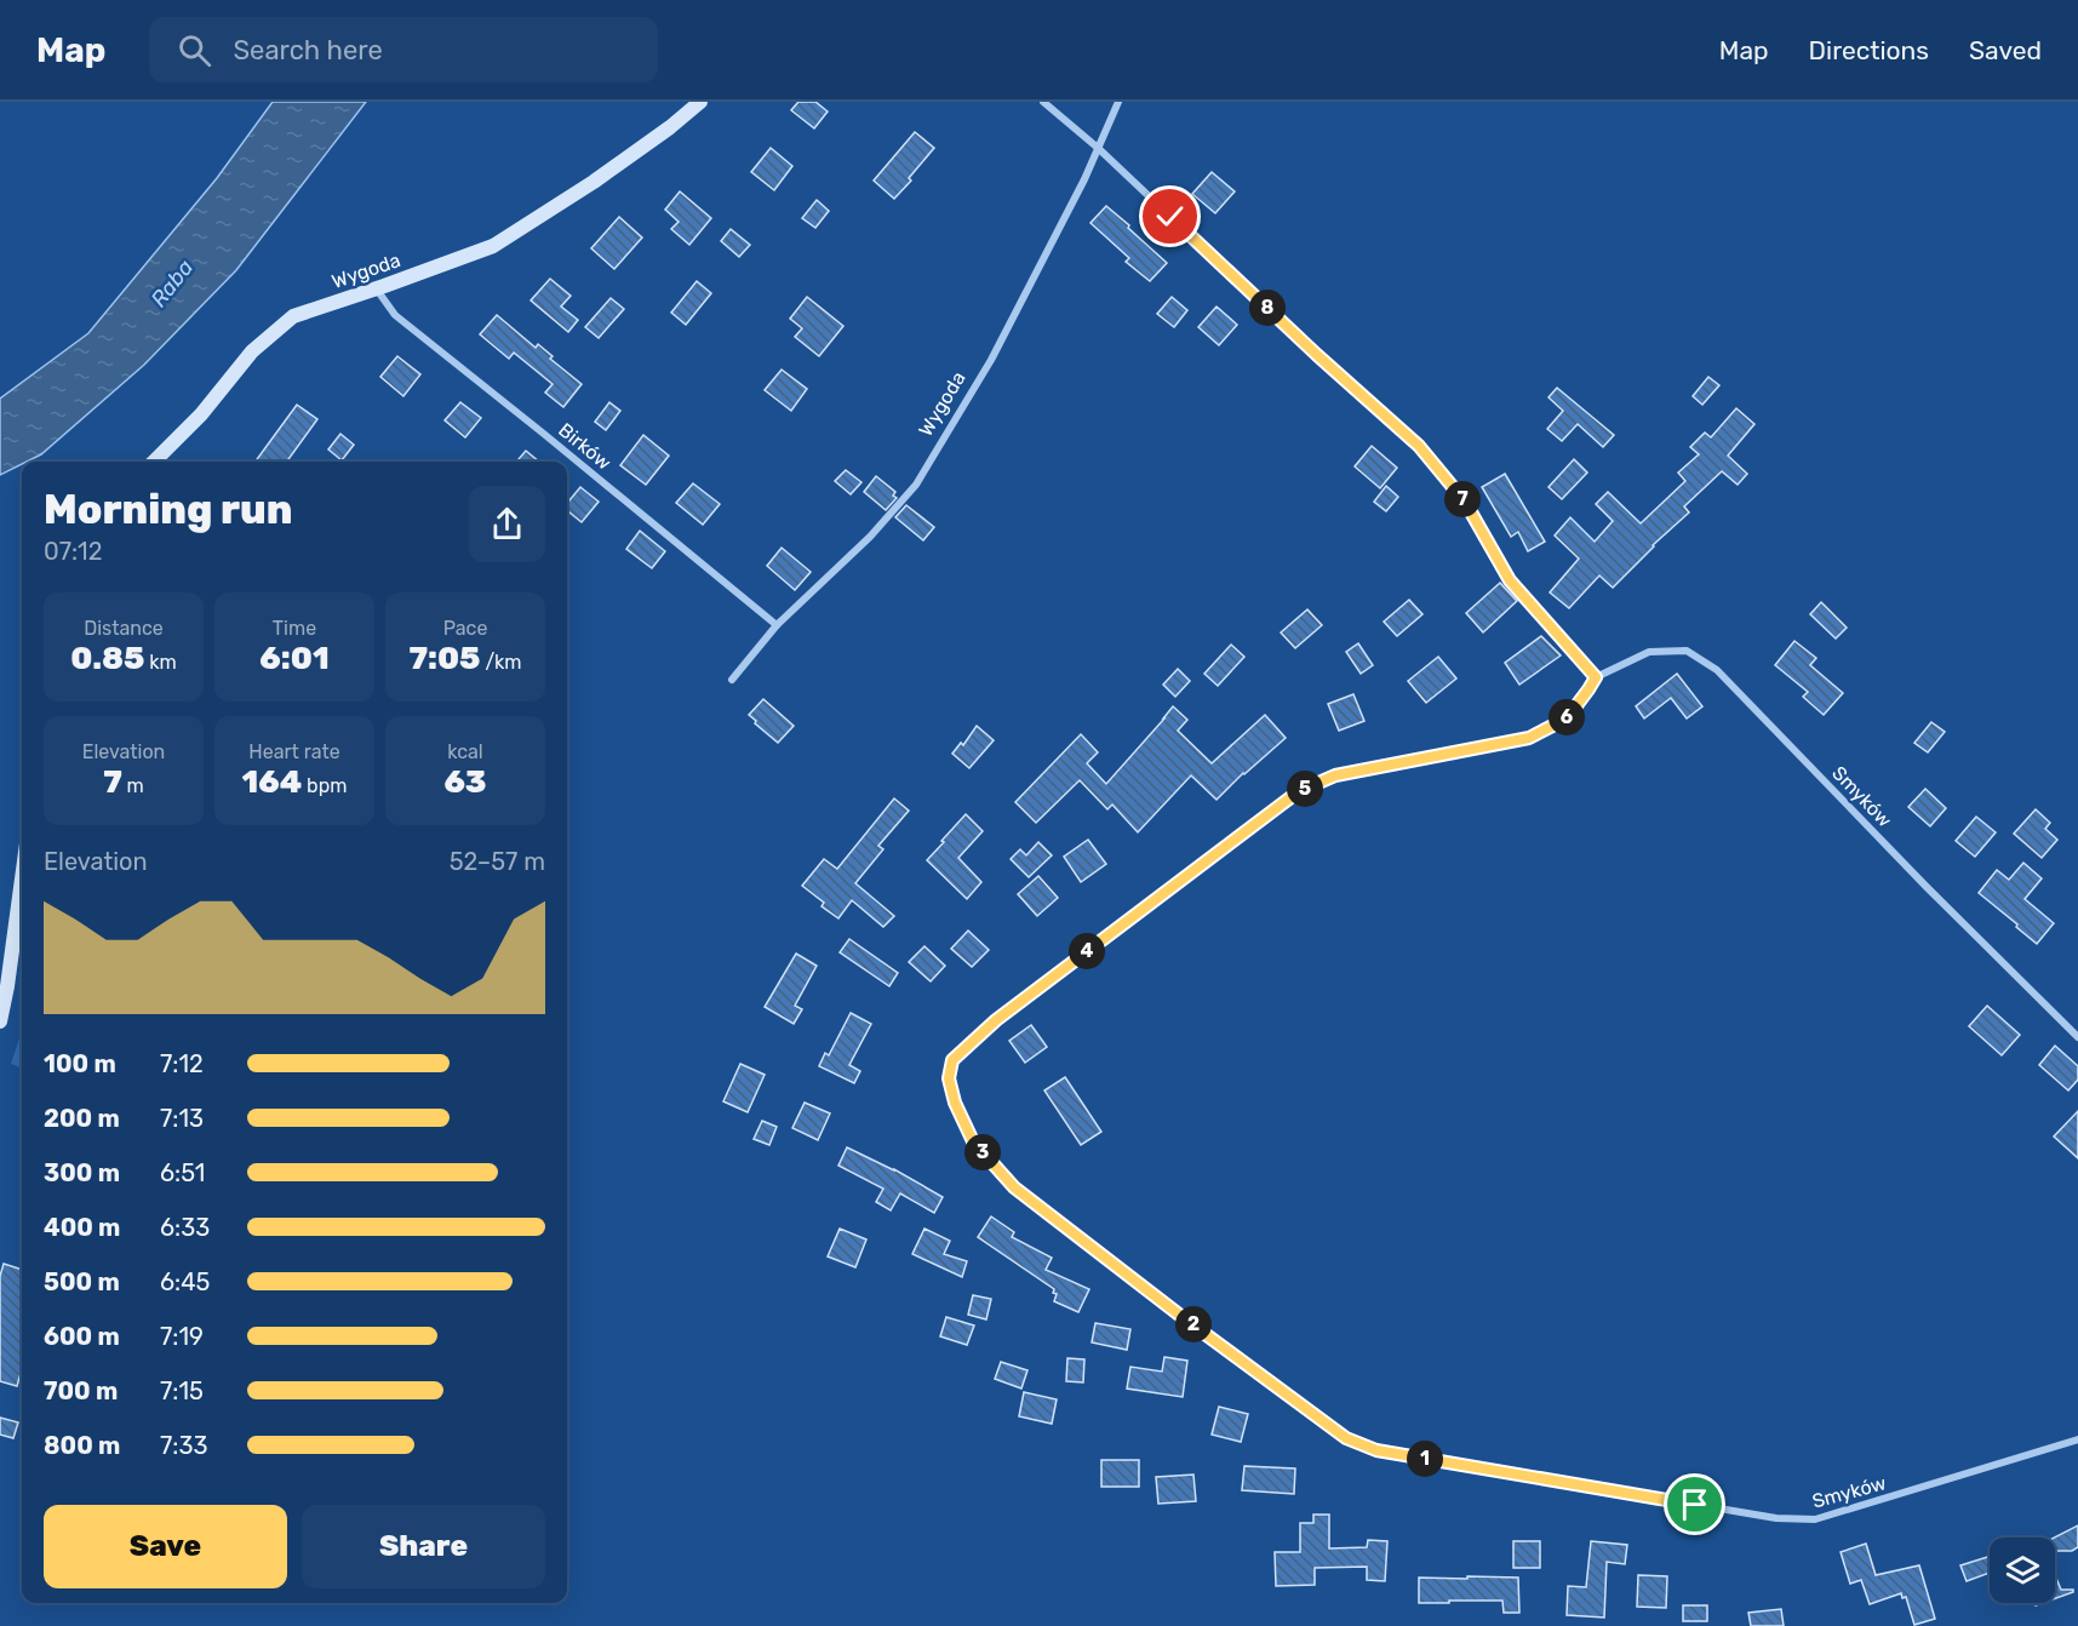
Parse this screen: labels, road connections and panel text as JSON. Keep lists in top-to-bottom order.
{
  "streets": {
    "street": ["Wygoda", "Birków", "Smyków"]
  },
  "crossings": [
    ["Wygoda", "Birków"]
  ],
  "water": ["Raba"],
  "page": {
    "header": "Map",
    "search": "Search here",
    "nav": ["Map", "Directions", "Saved"],
    "pins": [
      "8",
      "7",
      "6",
      "5",
      "4",
      "3",
      "2",
      "1"
    ],
    "heading": ["Morning run", "07:12"],
    "stats": [
      ["Distance", "0.85 km"],
      ["Time", "6:01"],
      ["Pace", "7:05 /km"],
      ["Elevation", "7 m"],
      ["Heart rate", "164 bpm"],
      ["kcal", "63"]
    ],
    "chart": ["Elevation", "52–57 m"],
    "list": [
      {
        "name": "100 m",
        "note": "7:12"
      },
      {
        "name": "200 m",
        "note": "7:13"
      },
      {
        "name": "300 m",
        "note": "6:51"
      },
      {
        "name": "400 m",
        "note": "6:33"
      },
      {
        "name": "500 m",
        "note": "6:45"
      },
      {
        "name": "600 m",
        "note": "7:19"
      },
      {
        "name": "700 m",
        "note": "7:15"
      },
      {
        "name": "800 m",
        "note": "7:33"
      }
    ],
    "buttons": ["Save", "Share"]
  }
}
